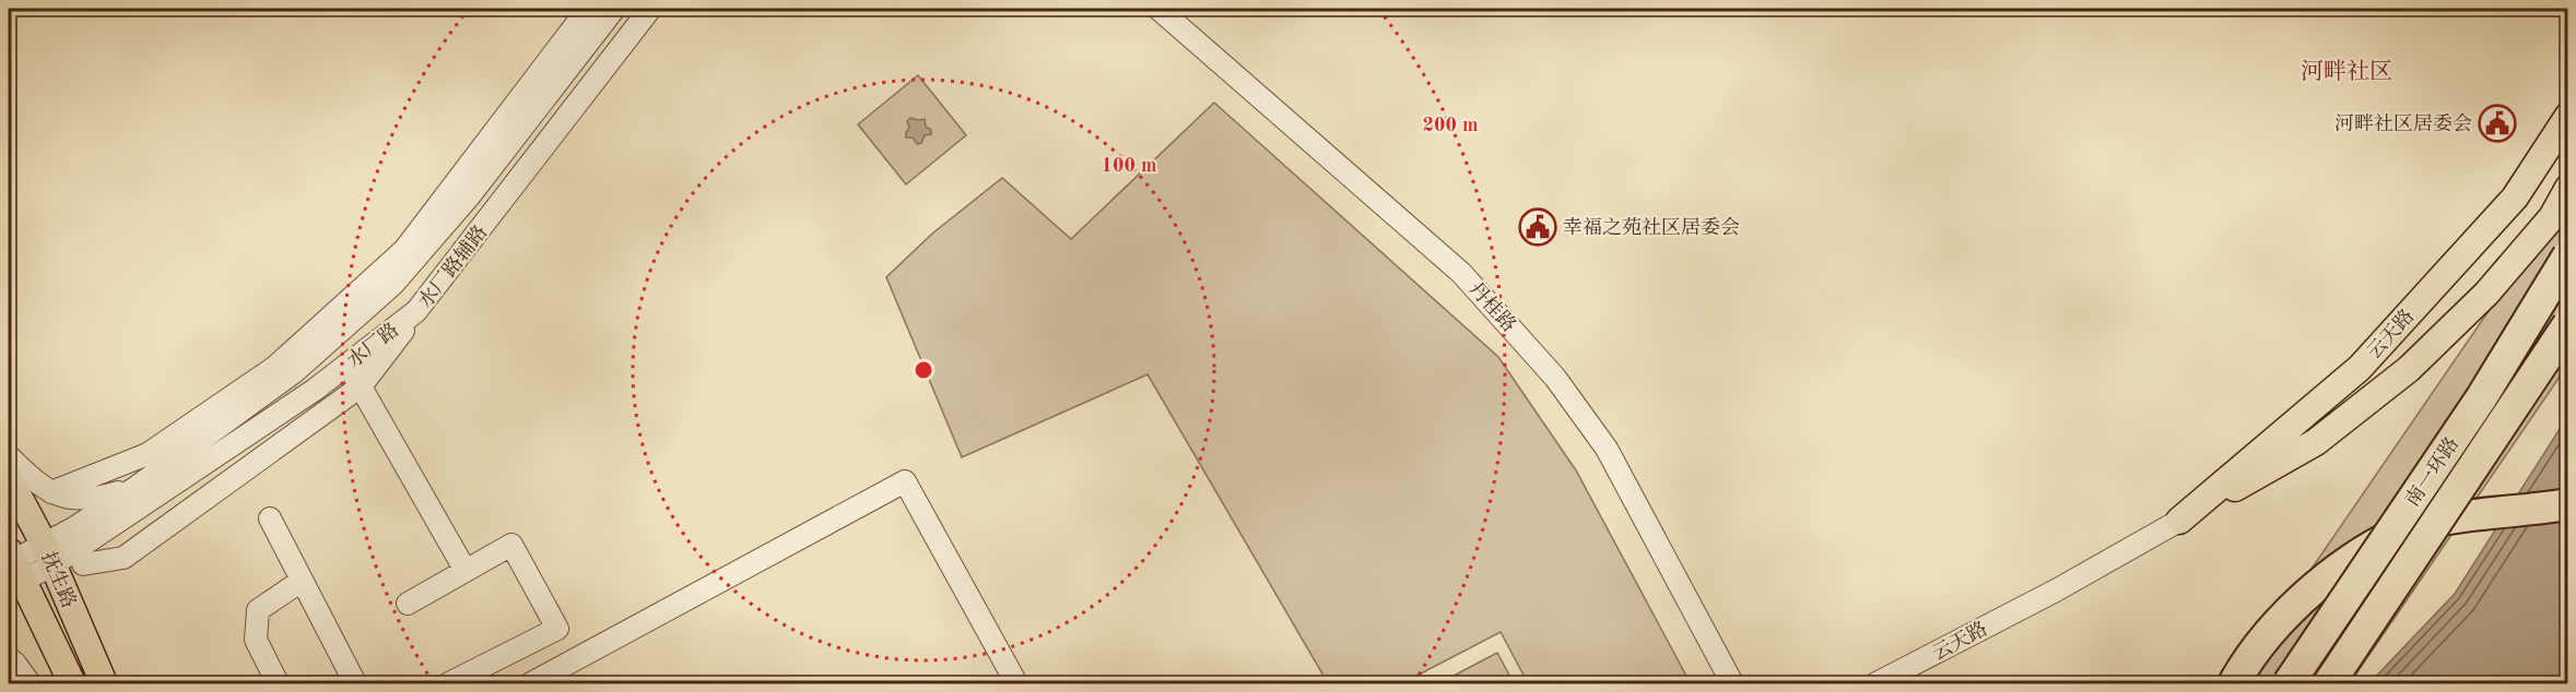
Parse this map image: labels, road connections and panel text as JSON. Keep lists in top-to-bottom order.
{
  "streets": {
    "highway": ["南一环路"],
    "main road": ["云天路", "抚生路"],
    "street": ["水厂路辅路", "丹桂路", "水厂路"]
  },
  "crossings": [
    ["水厂路辅路", "水厂路"],
    ["水厂路", "抚生路"]
  ],
  "districts": ["河畔社区"],
  "places": {
    "public building": ["河畔社区居委会", "幸福之苑社区居委会"]
  },
  "rings": ["200 m", "100 m"]
}
